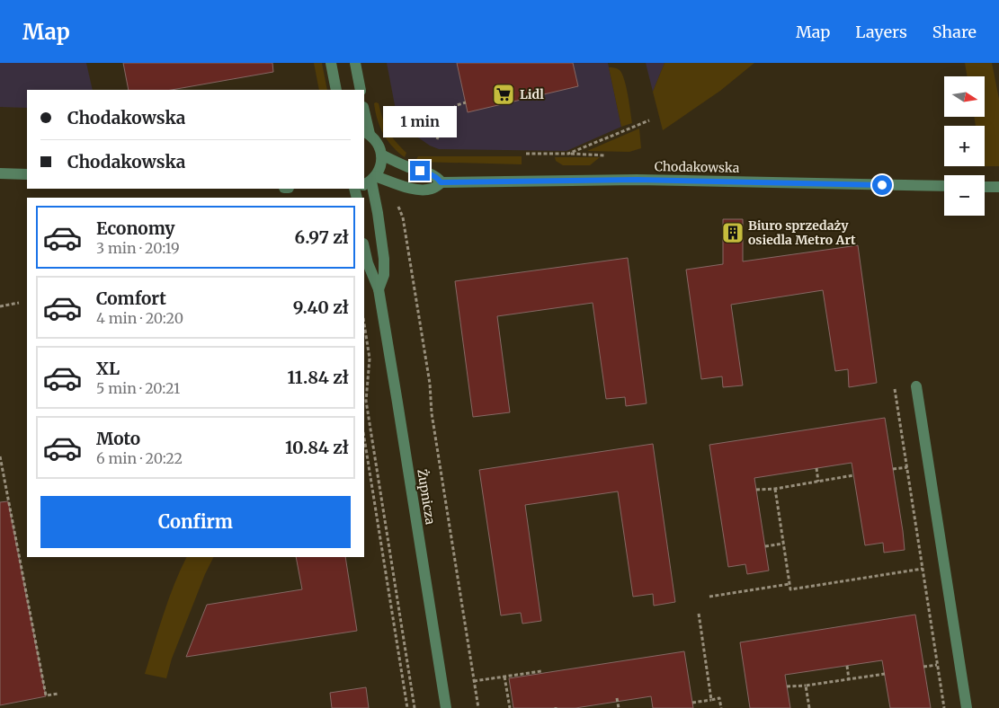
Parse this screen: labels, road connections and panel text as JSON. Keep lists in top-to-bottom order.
{
  "streets": {
    "street": ["Chodakowska", "Żupnicza"]
  },
  "crossings": [
    ["Chodakowska", "Żupnicza"]
  ],
  "places": {
    "supermarket": ["Lidl"],
    "building": ["Biuro sprzedaży osiedla Metro Art"]
  },
  "north": "right",
  "page": {
    "header": "Map",
    "nav": ["Map", "Layers", "Share"],
    "map_buttons": ["+", "−"],
    "banner": ["Chodakowska", "Chodakowska"],
    "bubble": "1 min",
    "list": [
      {
        "name": "Economy",
        "note": "3 min · 20:19",
        "value": "6.97 zł"
      },
      {
        "name": "Comfort",
        "note": "4 min · 20:20",
        "value": "9.40 zł"
      },
      {
        "name": "XL",
        "note": "5 min · 20:21",
        "value": "11.84 zł"
      },
      {
        "name": "Moto",
        "note": "6 min · 20:22",
        "value": "10.84 zł"
      }
    ],
    "buttons": "Confirm"
  }
}
